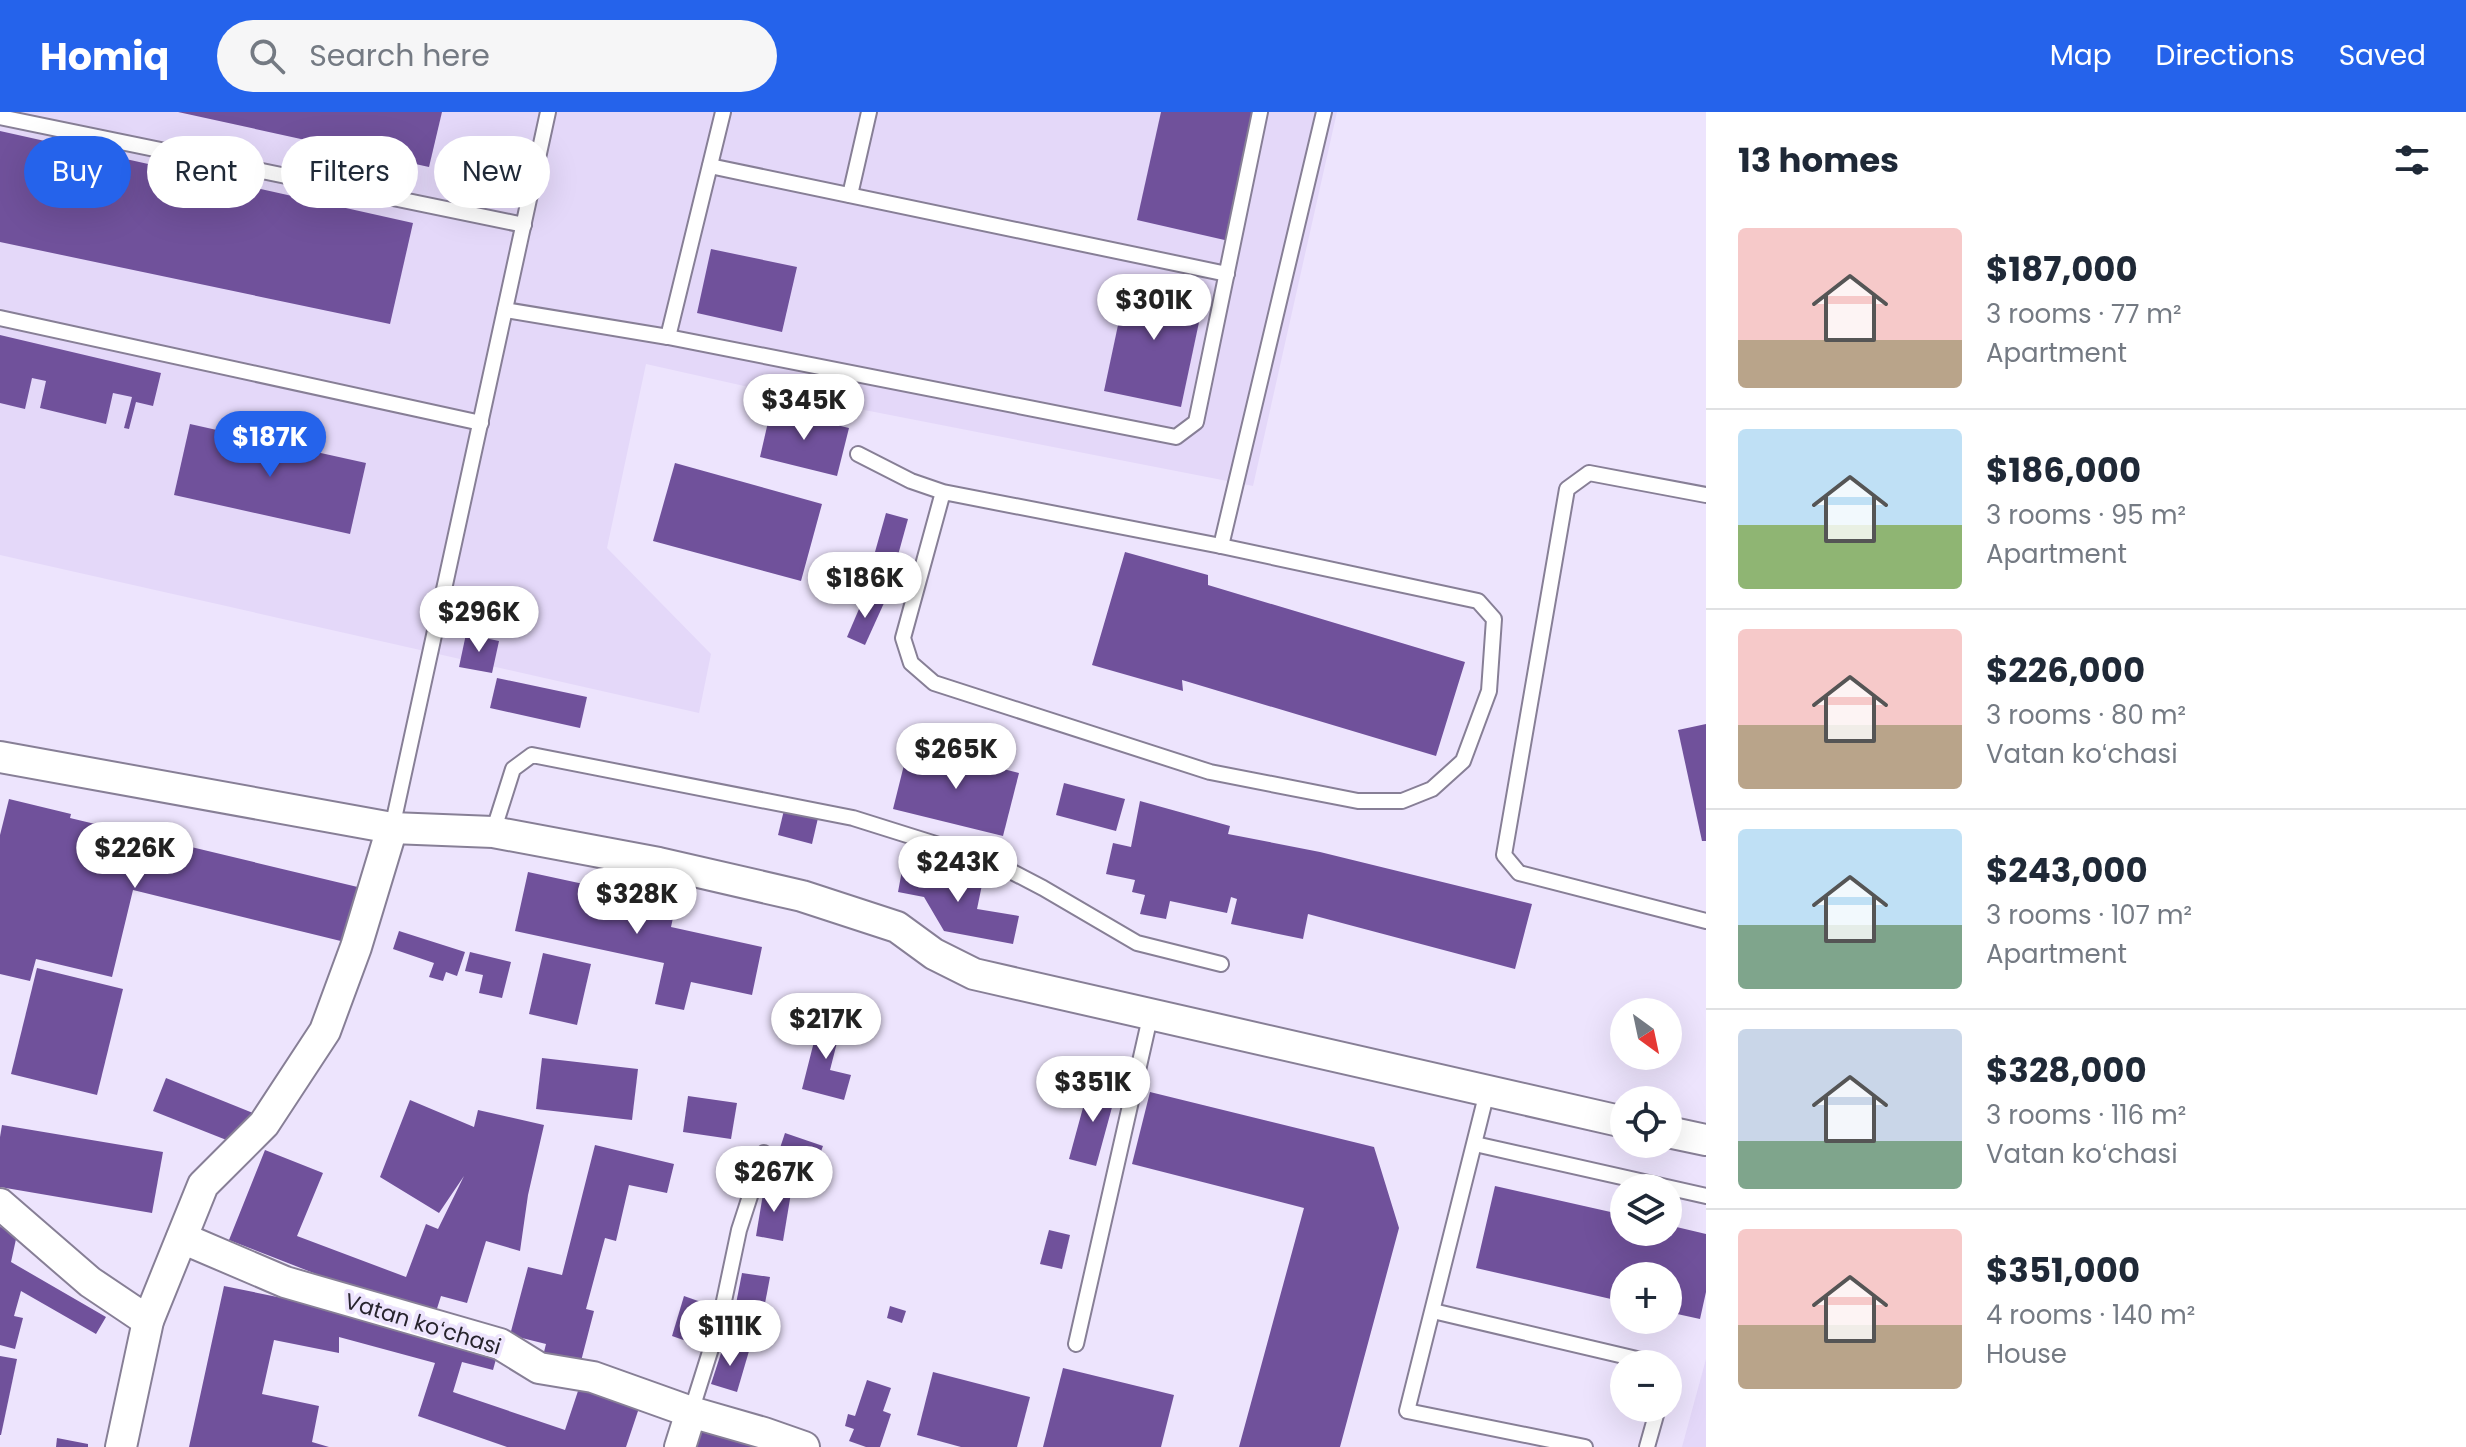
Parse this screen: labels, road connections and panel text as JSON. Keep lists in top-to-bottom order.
{
  "streets": {
    "street": ["Vatan koʻchasi"]
  },
  "north": "bottom right",
  "page": {
    "header": "Homiq",
    "search": "Search here",
    "nav": ["Map", "Directions", "Saved"],
    "heading": "13 homes",
    "chip": [
      "Buy",
      "Rent",
      "Filters",
      "New"
    ],
    "list": [
      {
        "name": "$187,000",
        "note": "3 rooms · 77 m² · Apartment"
      },
      {
        "name": "$186,000",
        "note": "3 rooms · 95 m² · Apartment"
      },
      {
        "name": "$226,000",
        "note": "3 rooms · 80 m² · Vatan koʻchasi"
      },
      {
        "name": "$243,000",
        "note": "3 rooms · 107 m² · Apartment"
      },
      {
        "name": "$328,000",
        "note": "3 rooms · 116 m² · Vatan koʻchasi"
      },
      {
        "name": "$351,000",
        "note": "4 rooms · 140 m² · House"
      }
    ],
    "price": [
      "$301K",
      "$345K",
      "$187K",
      "$186K",
      "$296K",
      "$265K",
      "$226K",
      "$243K",
      "$328K",
      "$217K",
      "$351K",
      "$267K",
      "$111K"
    ],
    "map_buttons": ["+", "−"]
  }
}
